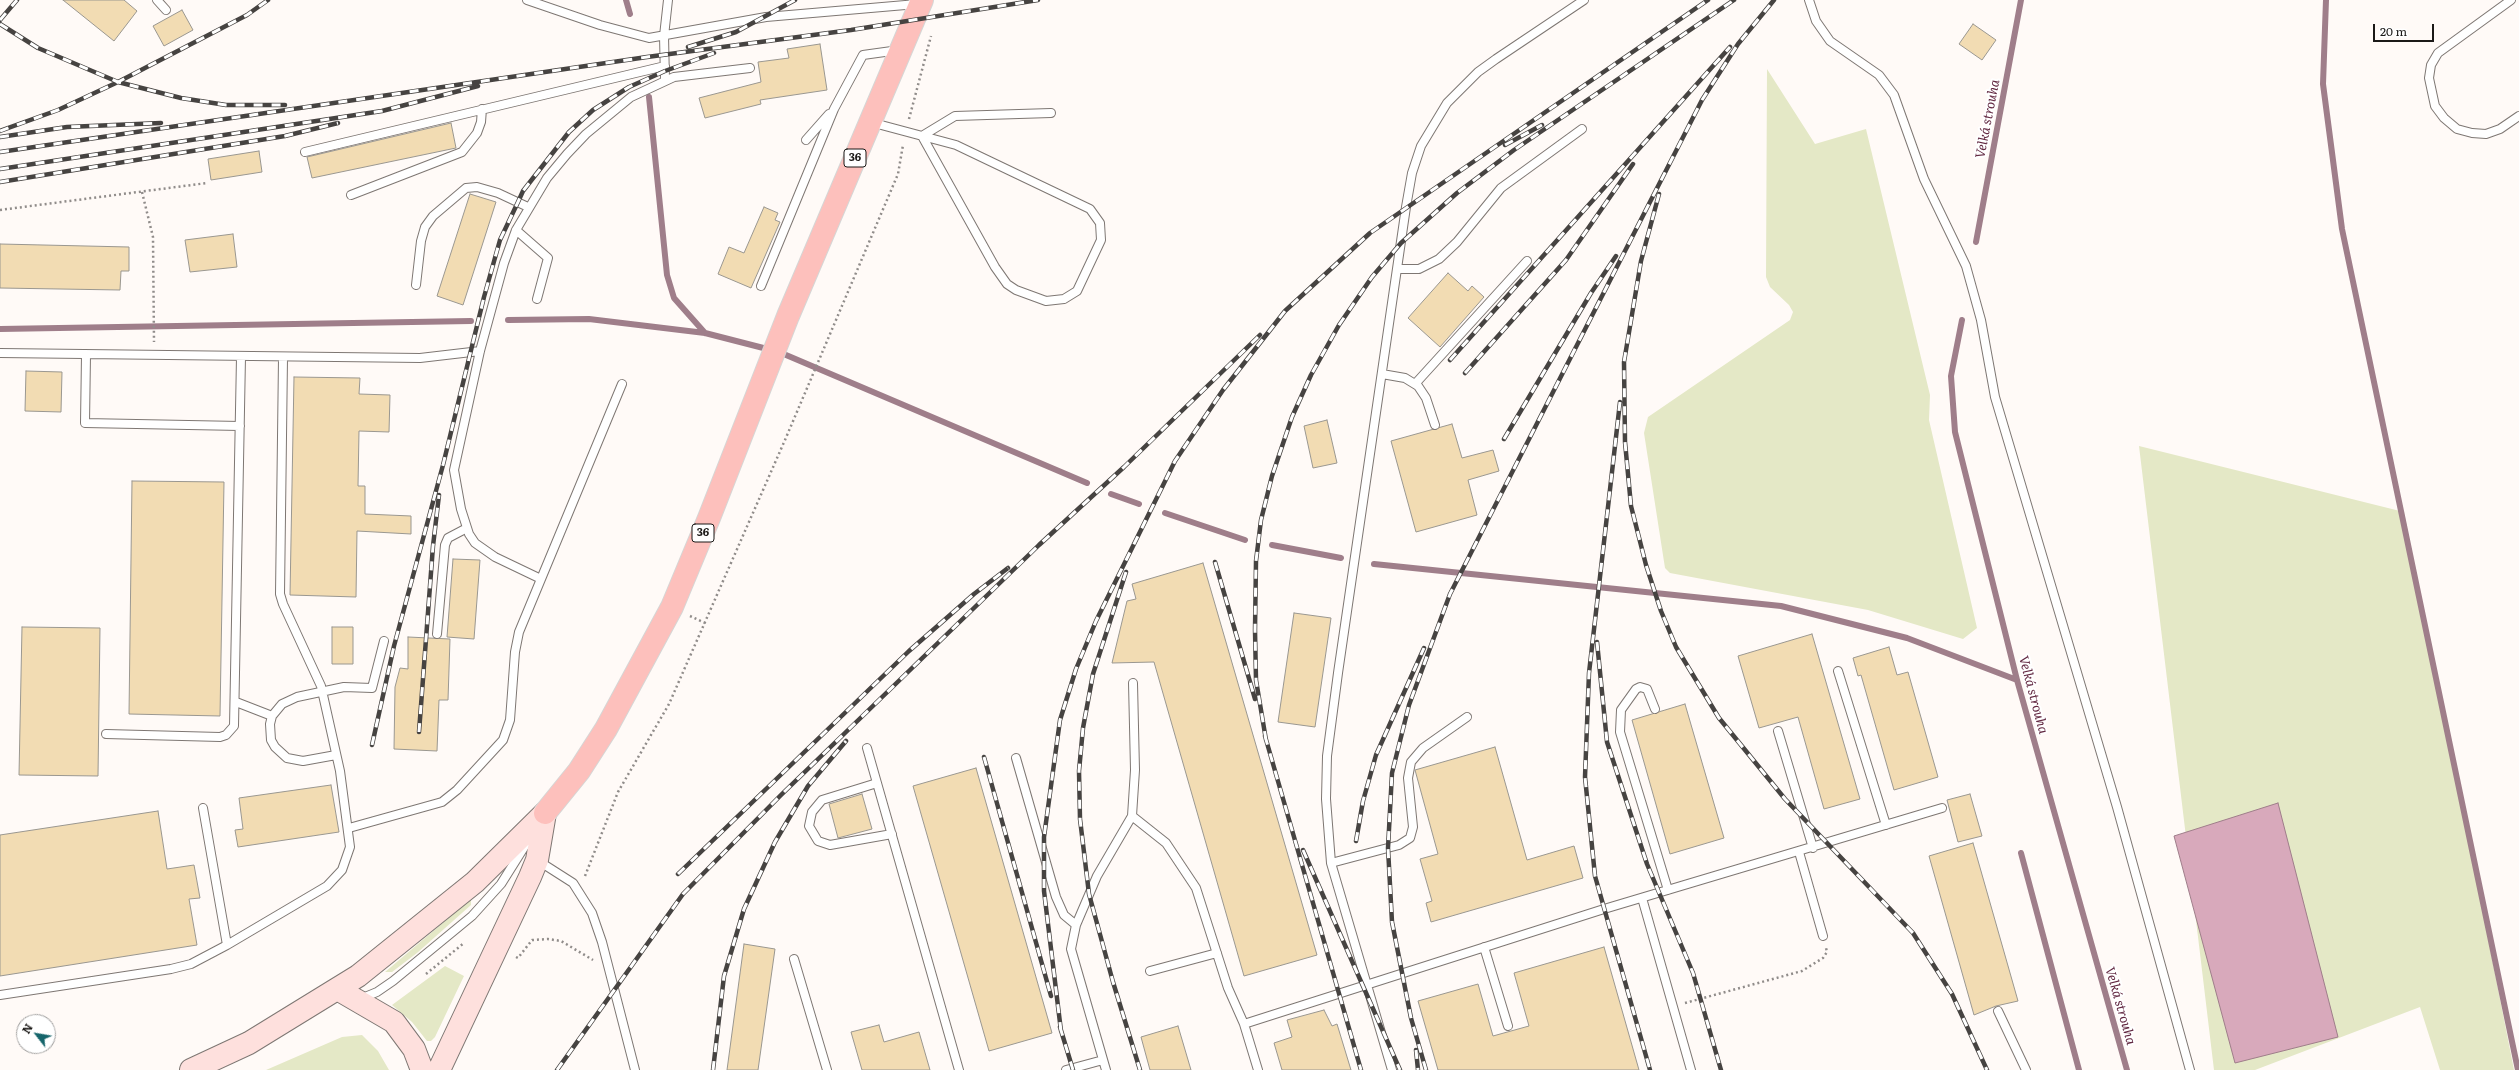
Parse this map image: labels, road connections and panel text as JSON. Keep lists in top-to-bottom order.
{
  "streets": {
    "main road": ["36"]
  },
  "water": ["Velká strouha"],
  "scale_bar": "20 m",
  "north": "top left"
}
